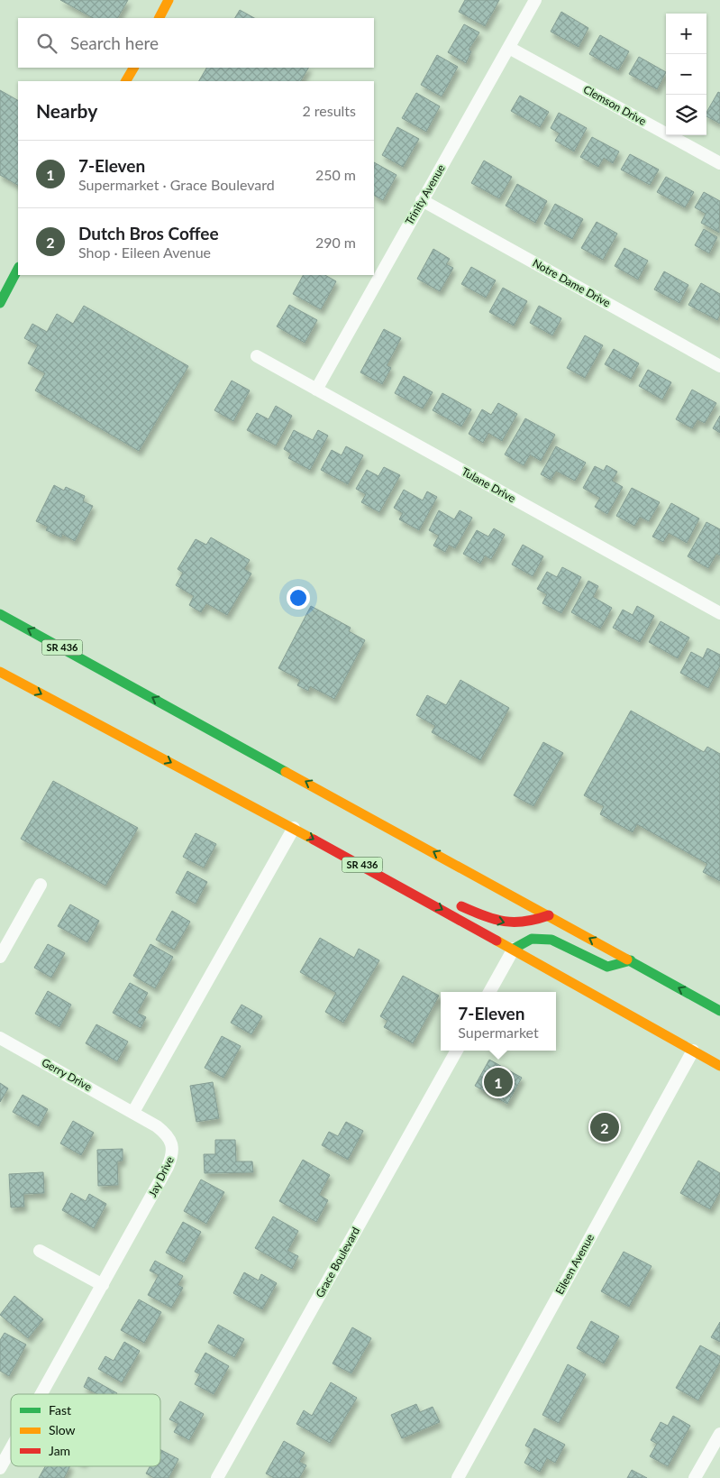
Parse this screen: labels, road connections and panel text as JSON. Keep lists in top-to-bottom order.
{
  "streets": {
    "main road": ["SR 436"],
    "street": [
      "Clemson Drive",
      "Trinity Avenue",
      "Notre Dame Drive",
      "Tulane Drive",
      "Gerry Drive",
      "Jay Drive",
      "Grace Boulevard",
      "Eileen Avenue"
    ]
  },
  "crossings": [
    ["Clemson Drive", "Trinity Avenue"],
    ["Trinity Avenue", "Notre Dame Drive"],
    ["Trinity Avenue", "Tulane Drive"],
    ["SR 436", "Eileen Avenue"],
    ["Gerry Drive", "Jay Drive"]
  ],
  "legend": ["Fast", "Slow", "Jam"],
  "page": {
    "map_buttons": ["+", "−"],
    "search": "Search here",
    "heading": ["Nearby", "2 results"],
    "list": [
      {
        "mark": "1",
        "name": "7-Eleven",
        "note": "Supermarket · Grace Boulevard",
        "value": "250 m"
      },
      {
        "mark": "2",
        "name": "Dutch Bros Coffee",
        "note": "Shop · Eileen Avenue",
        "value": "290 m"
      }
    ],
    "popup": ["7-Eleven", "Supermarket"],
    "pins": ["1", "2"]
  }
}
